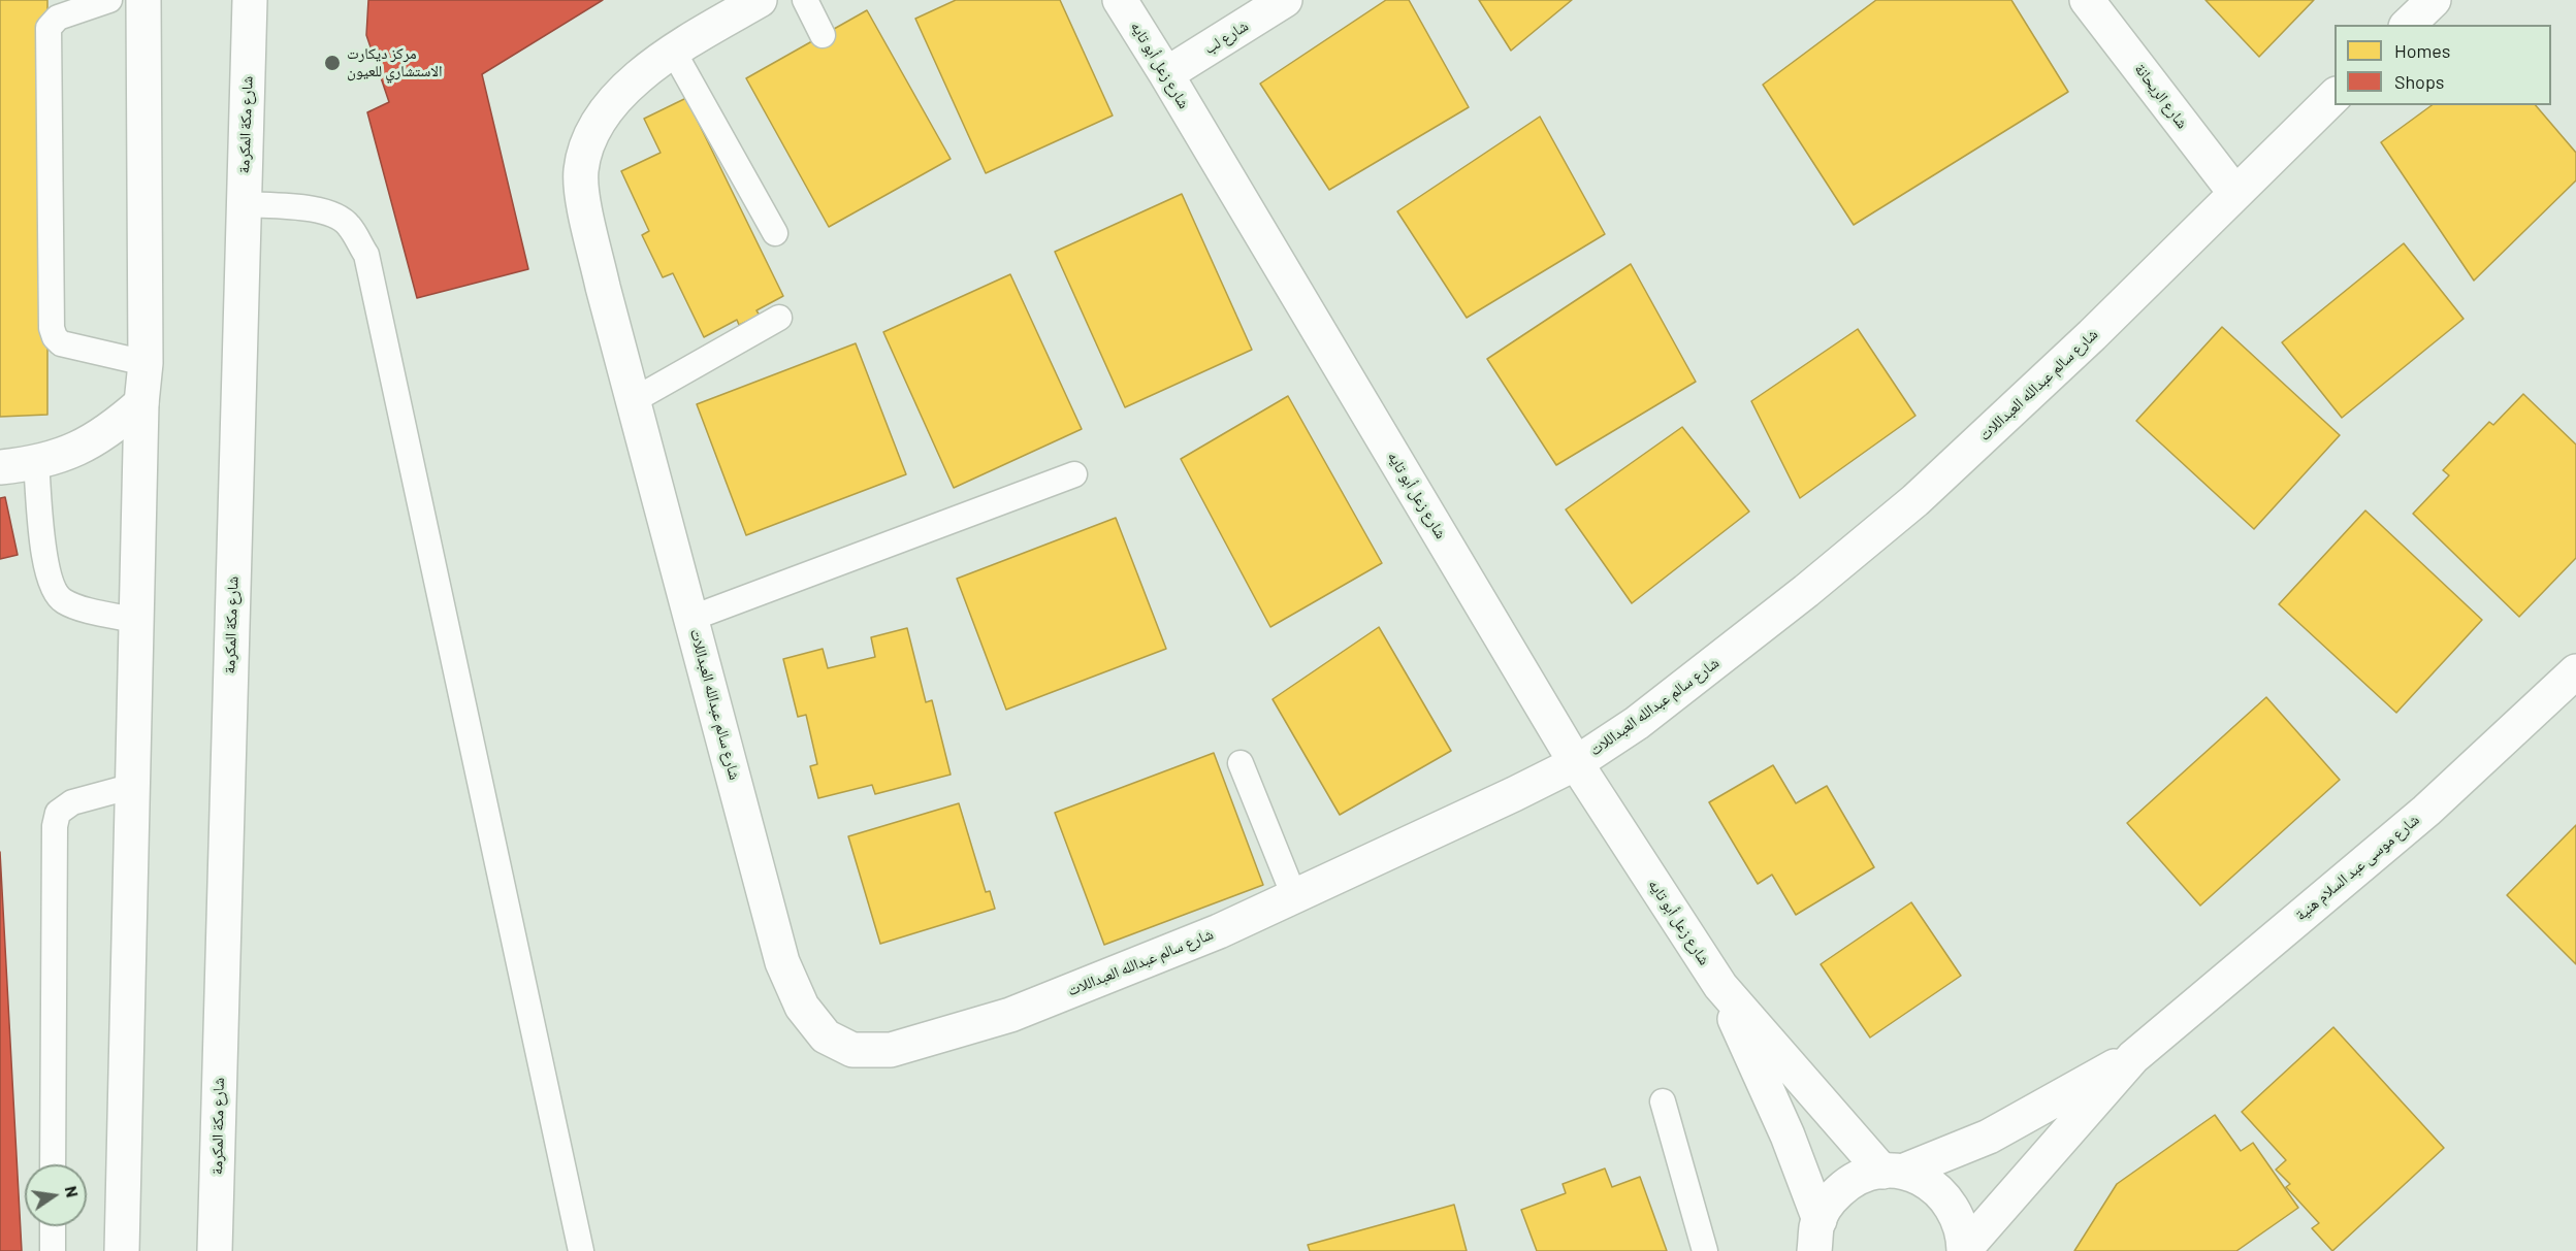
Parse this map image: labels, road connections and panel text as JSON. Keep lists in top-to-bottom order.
{
  "streets": {
    "street": [
      "شارع لب",
      "شارع زعل أبو تايه",
      "شارع الريحانة",
      "شارع مكة المكرمة",
      "شارع سالم عبدالله العبداللات",
      "شارع موسى عبد السلام هنية"
    ]
  },
  "crossings": [
    ["شارع لب", "شارع زعل أبو تايه"],
    ["شارع زعل أبو تايه", "شارع سالم عبدالله العبداللات"],
    ["شارع زعل أبو تايه", "شارع موسى عبد السلام هنية"],
    ["شارع الريحانة", "شارع سالم عبدالله العبداللات"]
  ],
  "places": ["مركز ديكارت الاستشاري للعيون"],
  "legend": ["Homes", "Shops"],
  "north": "right"
}
